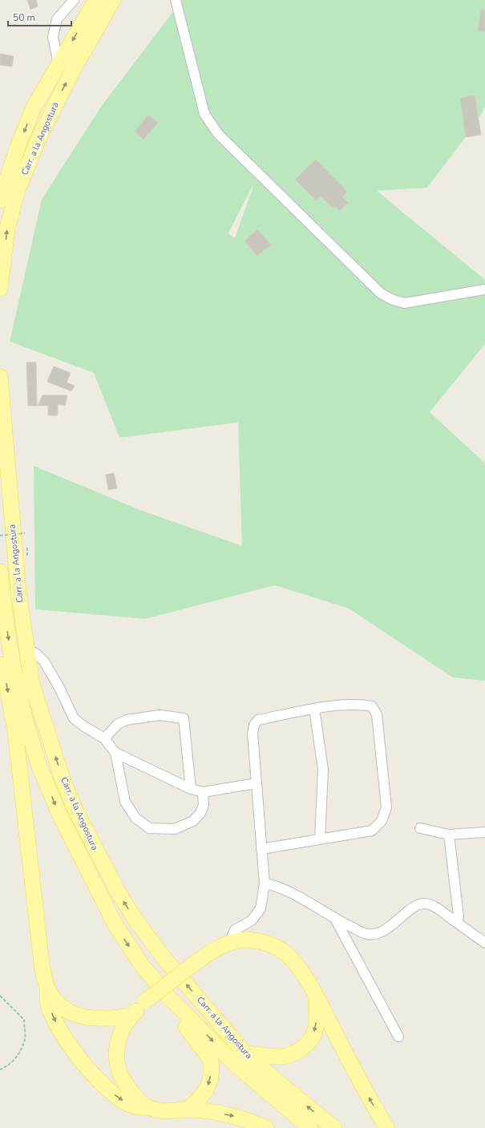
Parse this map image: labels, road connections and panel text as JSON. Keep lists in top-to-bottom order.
{
  "streets": {
    "main road": ["Carr. a la Angostura"]
  },
  "scale_bar": "50 m"
}
